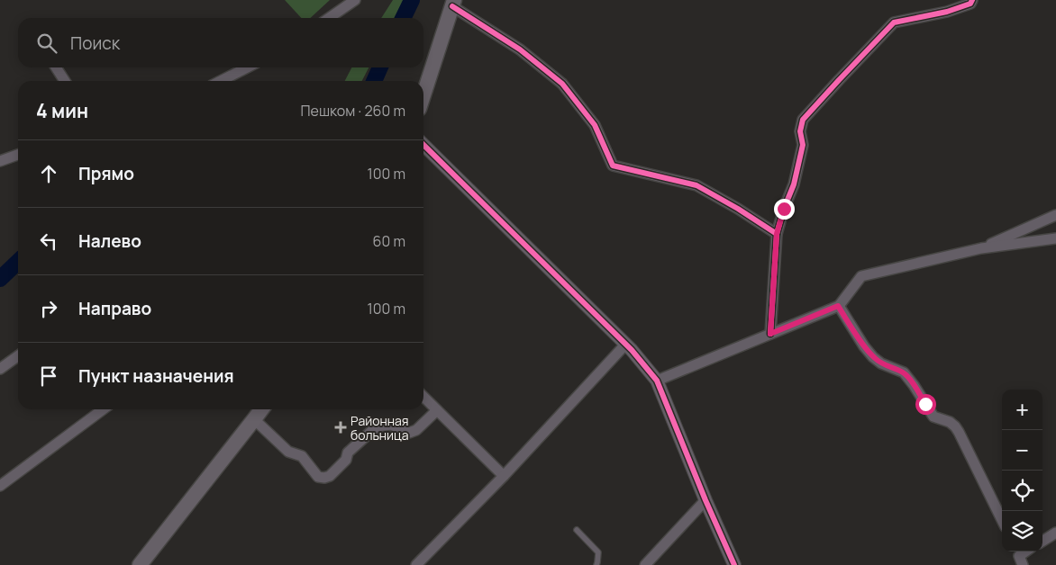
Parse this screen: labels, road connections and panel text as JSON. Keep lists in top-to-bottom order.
{
  "places": {
    "health": ["Районная больница"]
  },
  "page": {
    "search": "Поиск",
    "heading": ["4 мин", "Пешком · 260 m"],
    "list": [
      ["Прямо", "100 m"],
      ["Налево", "60 m"],
      ["Направо", "100 m"],
      "Пункт назначения"
    ],
    "map_buttons": ["+", "−"]
  }
}
